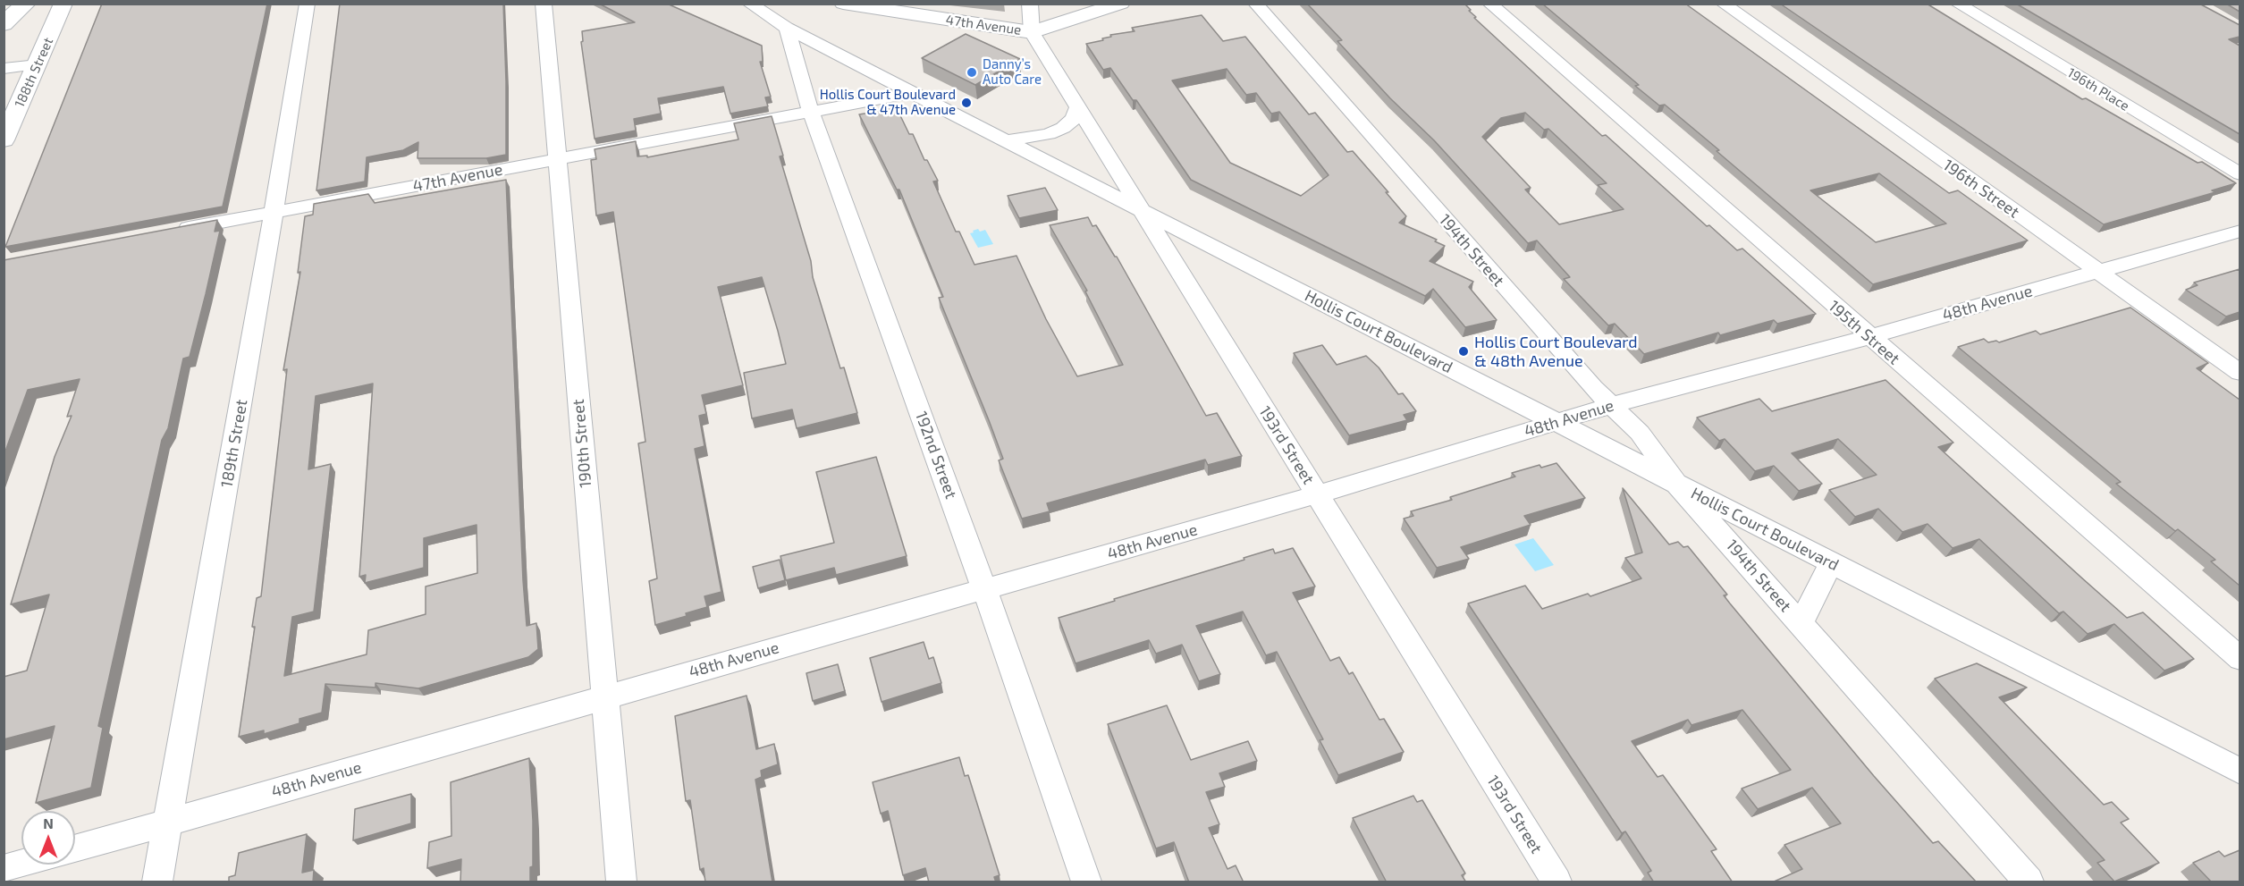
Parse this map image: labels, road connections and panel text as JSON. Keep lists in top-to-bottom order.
{
  "streets": {
    "street": [
      "47th Avenue",
      "188th Street",
      "196th Place",
      "196th Street",
      "194th Street",
      "48th Avenue",
      "Hollis Court Boulevard",
      "195th Street",
      "189th Street",
      "190th Street",
      "193rd Street",
      "192nd Street"
    ]
  },
  "crossings": [
    ["47th Avenue", "Hollis Court Boulevard"],
    ["47th Avenue", "189th Street"],
    ["47th Avenue", "190th Street"],
    ["47th Avenue", "193rd Street"],
    ["47th Avenue", "192nd Street"],
    ["196th Street", "48th Avenue"],
    ["194th Street", "48th Avenue"],
    ["194th Street", "Hollis Court Boulevard"],
    ["48th Avenue", "Hollis Court Boulevard"],
    ["48th Avenue", "195th Street"],
    ["48th Avenue", "189th Street"],
    ["48th Avenue", "190th Street"],
    ["48th Avenue", "193rd Street"],
    ["48th Avenue", "192nd Street"],
    ["Hollis Court Boulevard", "193rd Street"],
    ["Hollis Court Boulevard", "192nd Street"]
  ],
  "places": ["Danny’s Auto Care", "Hollis Court Boulevard & 47th Avenue", "Hollis Court Boulevard & 48th Avenue"],
  "north": "top"
}
